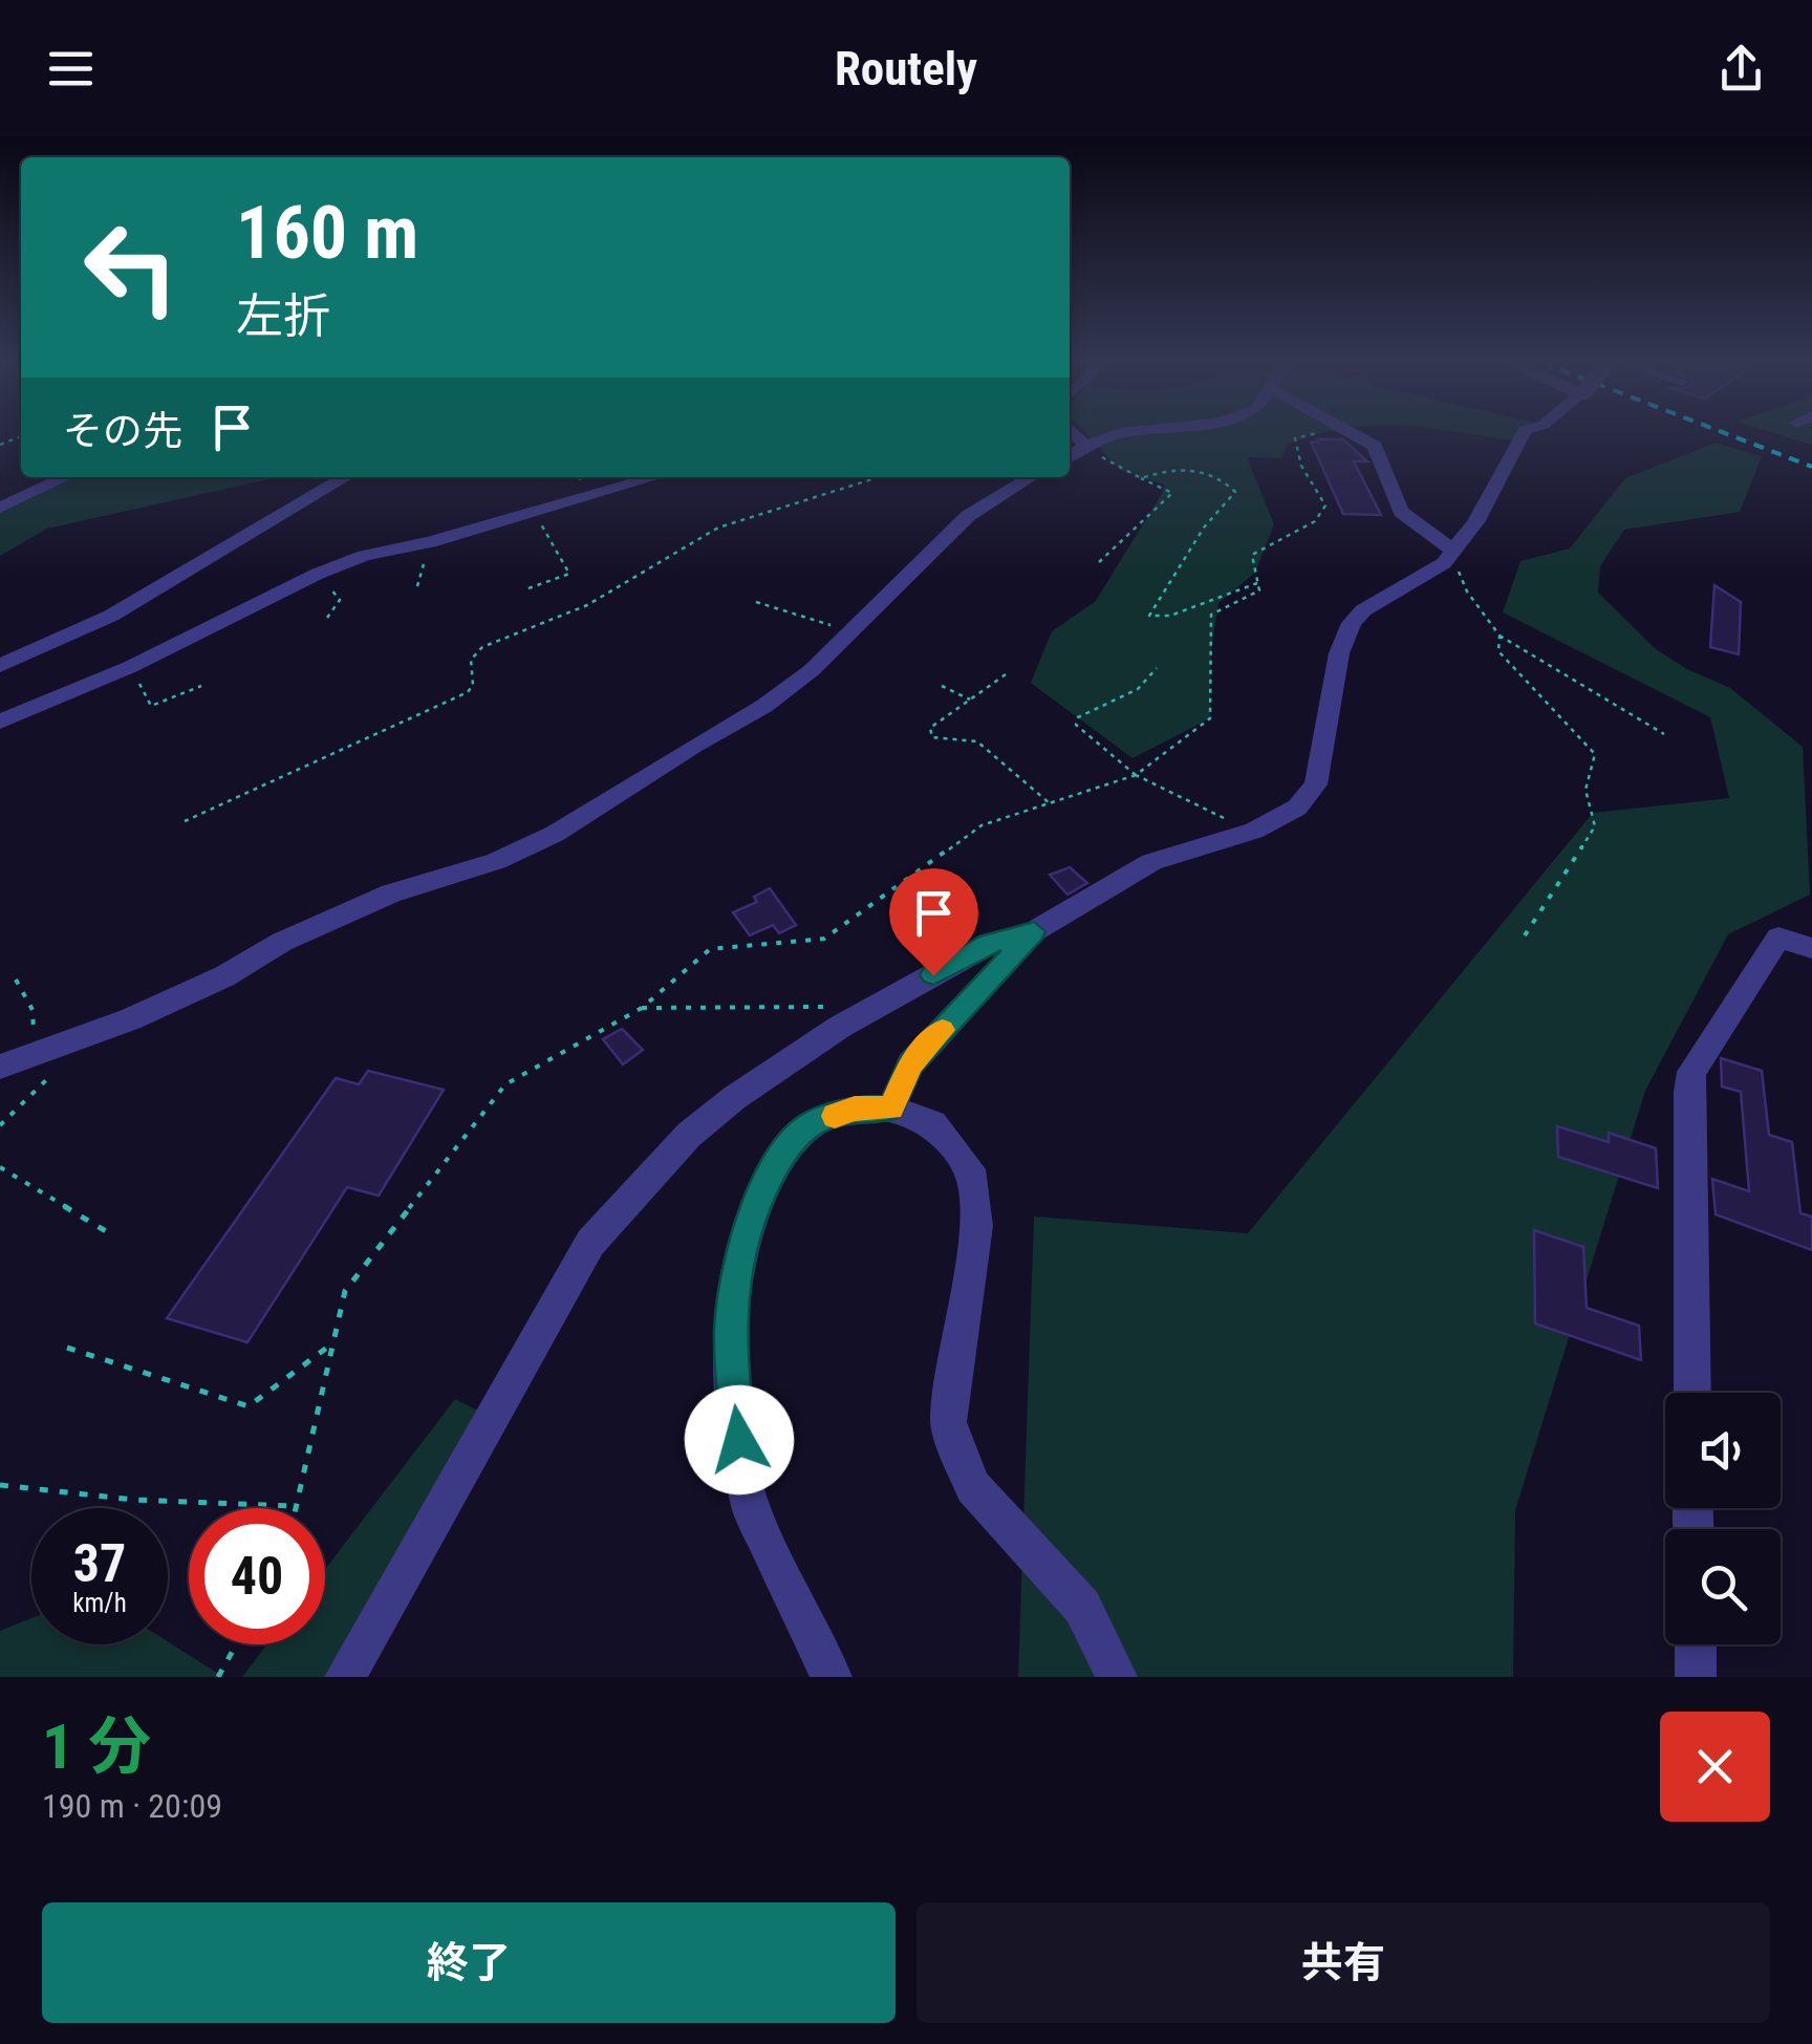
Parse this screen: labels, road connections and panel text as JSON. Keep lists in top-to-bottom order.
{
  "page": {
    "header": "Routely",
    "turn": ["160 m", "左折"],
    "then": "その先",
    "speed": "37 km/h",
    "limit": "40",
    "heading": ["1 分", "190 m · 20:09"],
    "buttons": ["終了", "共有"]
  }
}
